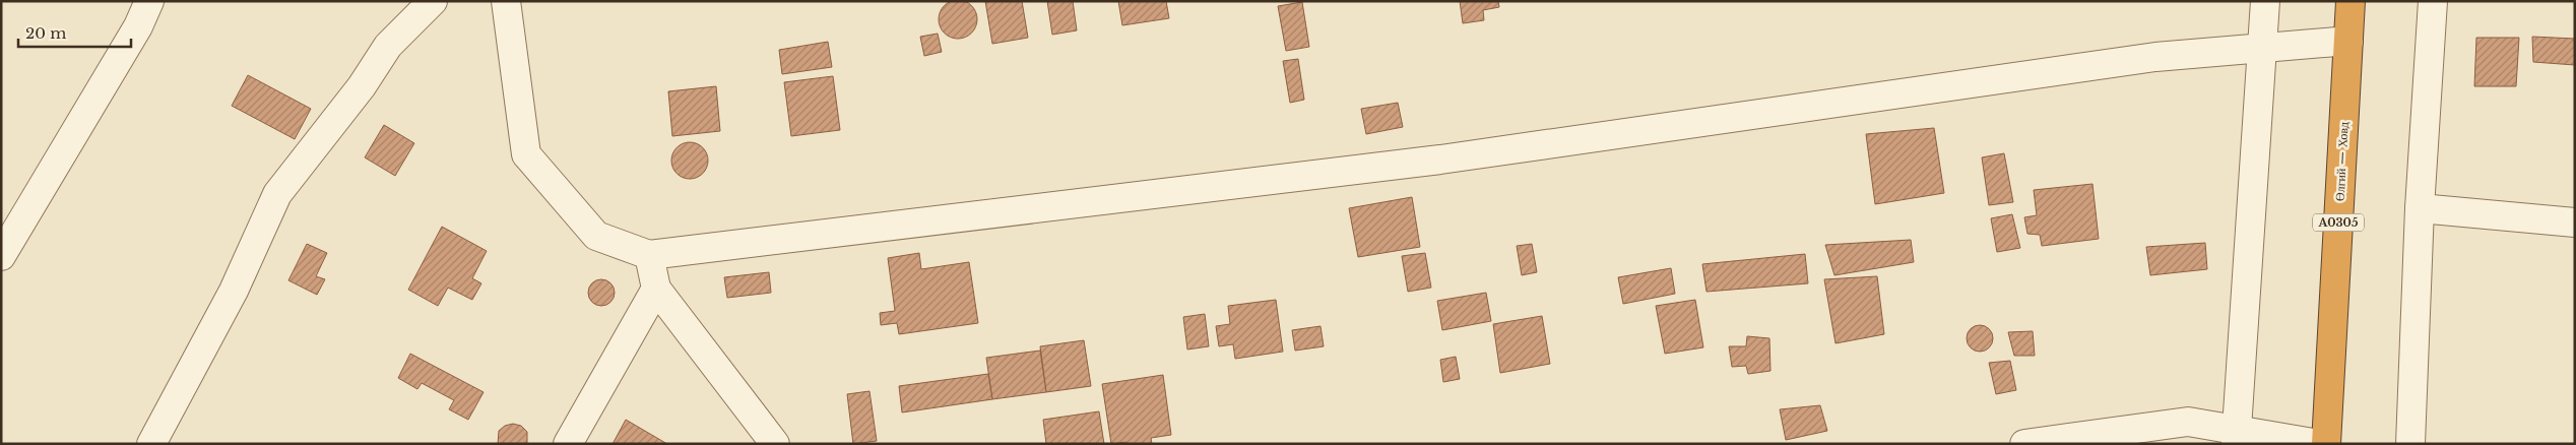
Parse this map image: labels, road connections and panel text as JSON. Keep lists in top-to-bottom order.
{
  "streets": {
    "highway": ["Өлгий — Ховд", "A0305"]
  },
  "scale_bar": "20 m"
}
